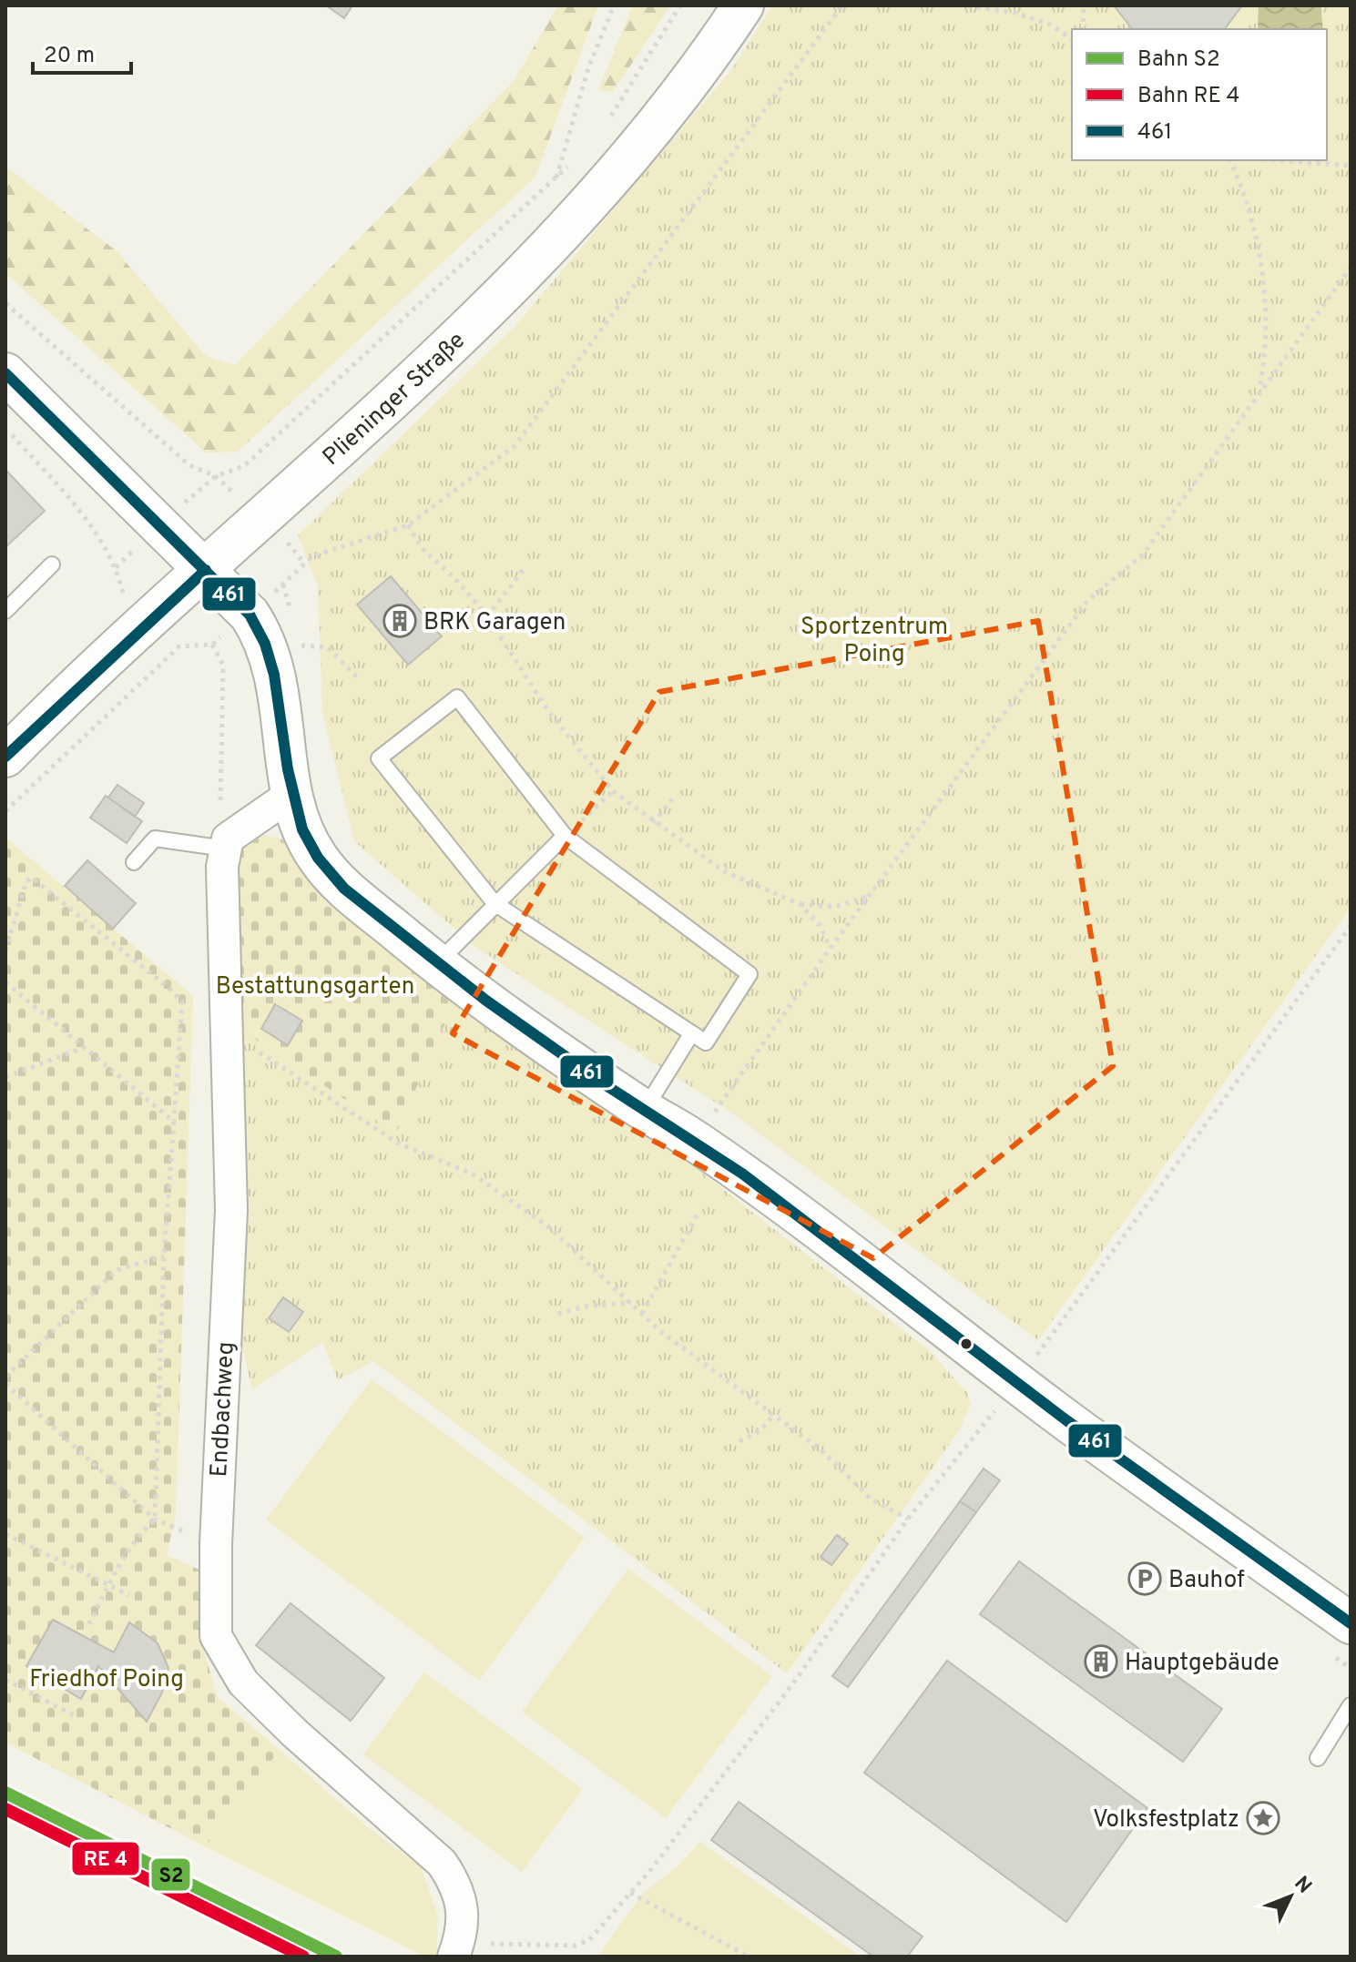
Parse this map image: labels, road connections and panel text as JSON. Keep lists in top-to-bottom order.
{
  "streets": {
    "street": ["Plieninger Straße", "Endbachweg"]
  },
  "parks": ["Sportzentrum Poing", "Bestattungsgarten", "Friedhof Poing"],
  "places": {
    "building": ["BRK Garagen", "Hauptgebäude"],
    "parking": ["Bauhof"],
    "place": ["Volksfestplatz"]
  },
  "lines": ["transit line 461", "rail line S2"],
  "legend": ["Bahn S2", "Bahn RE 4", "461"],
  "scale_bar": "20 m",
  "north": "top right"
}
